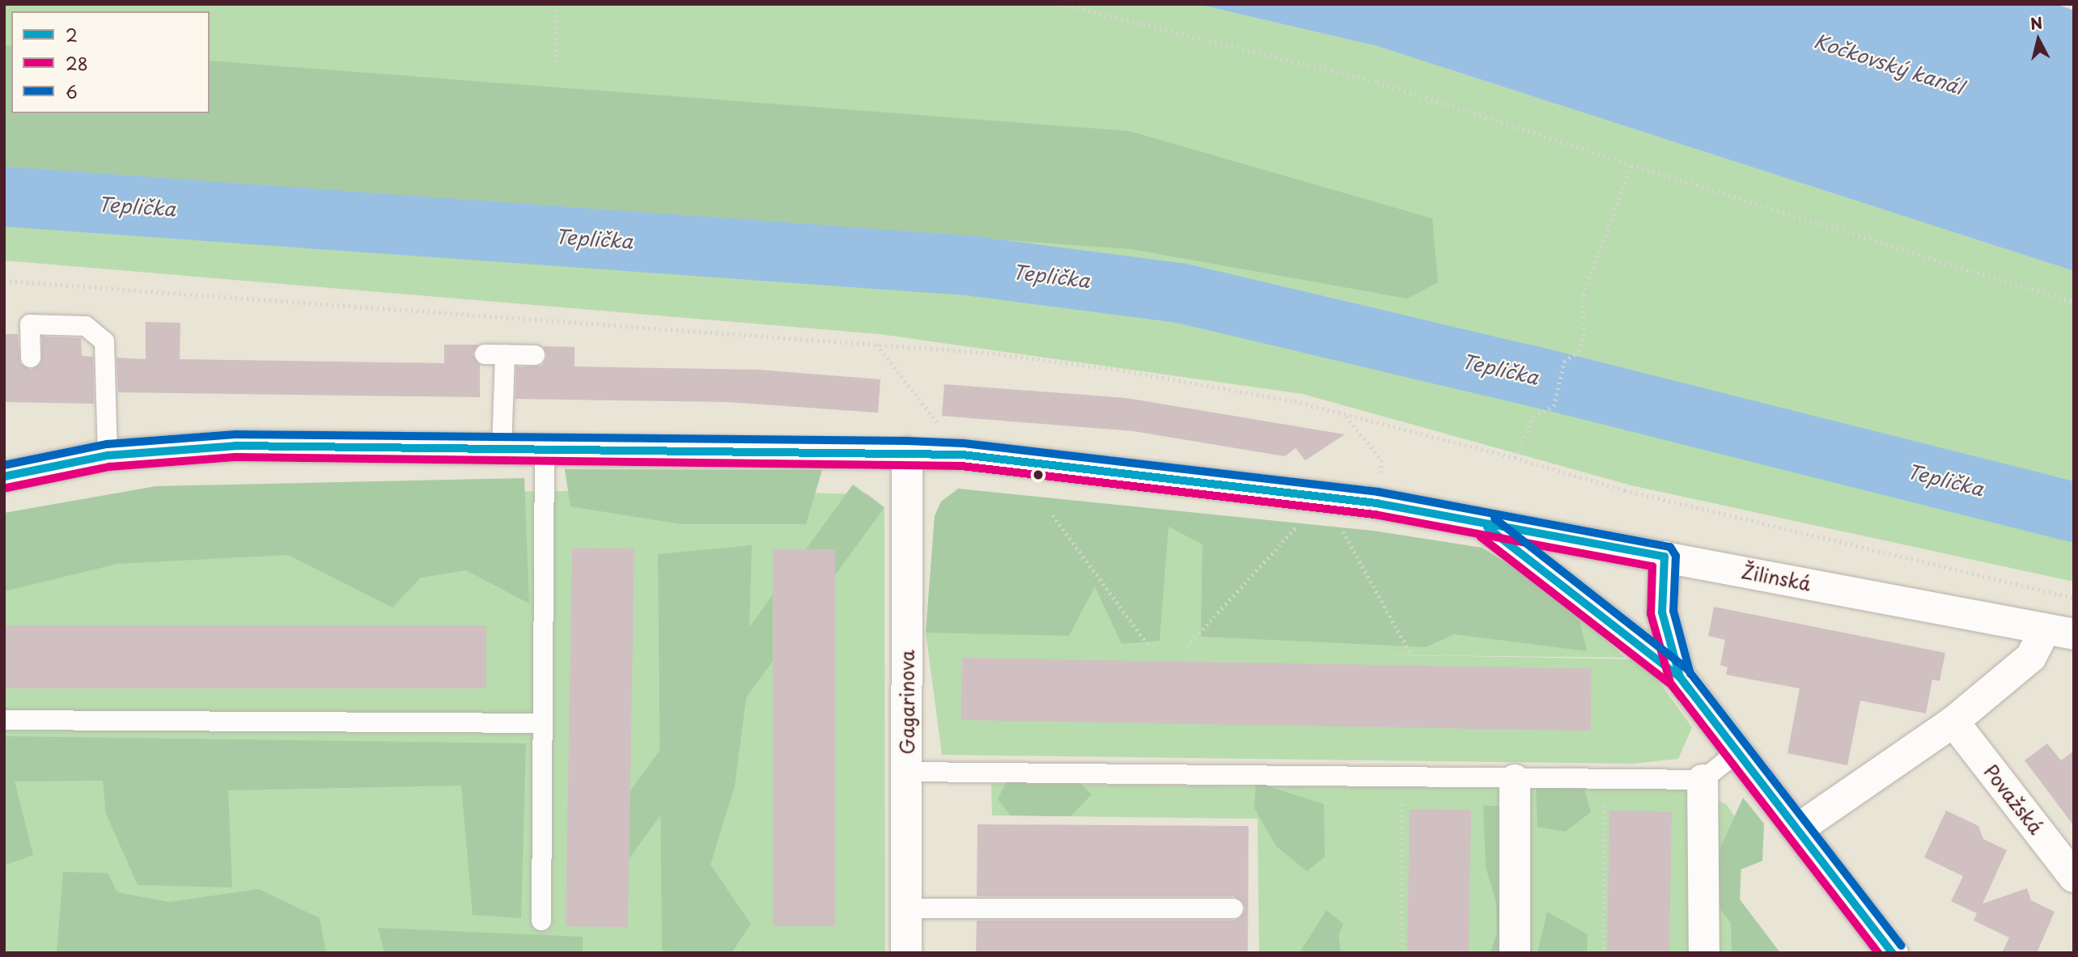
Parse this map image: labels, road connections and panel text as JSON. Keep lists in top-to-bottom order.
{
  "streets": {
    "street": ["Žilinská", "Gagarinova", "Považská"]
  },
  "water": ["Kočkovský kanál", "Teplička"],
  "lines": ["transit line 6", "transit line 2", "transit line 28"],
  "legend": ["2", "28", "6"],
  "north": "top"
}
